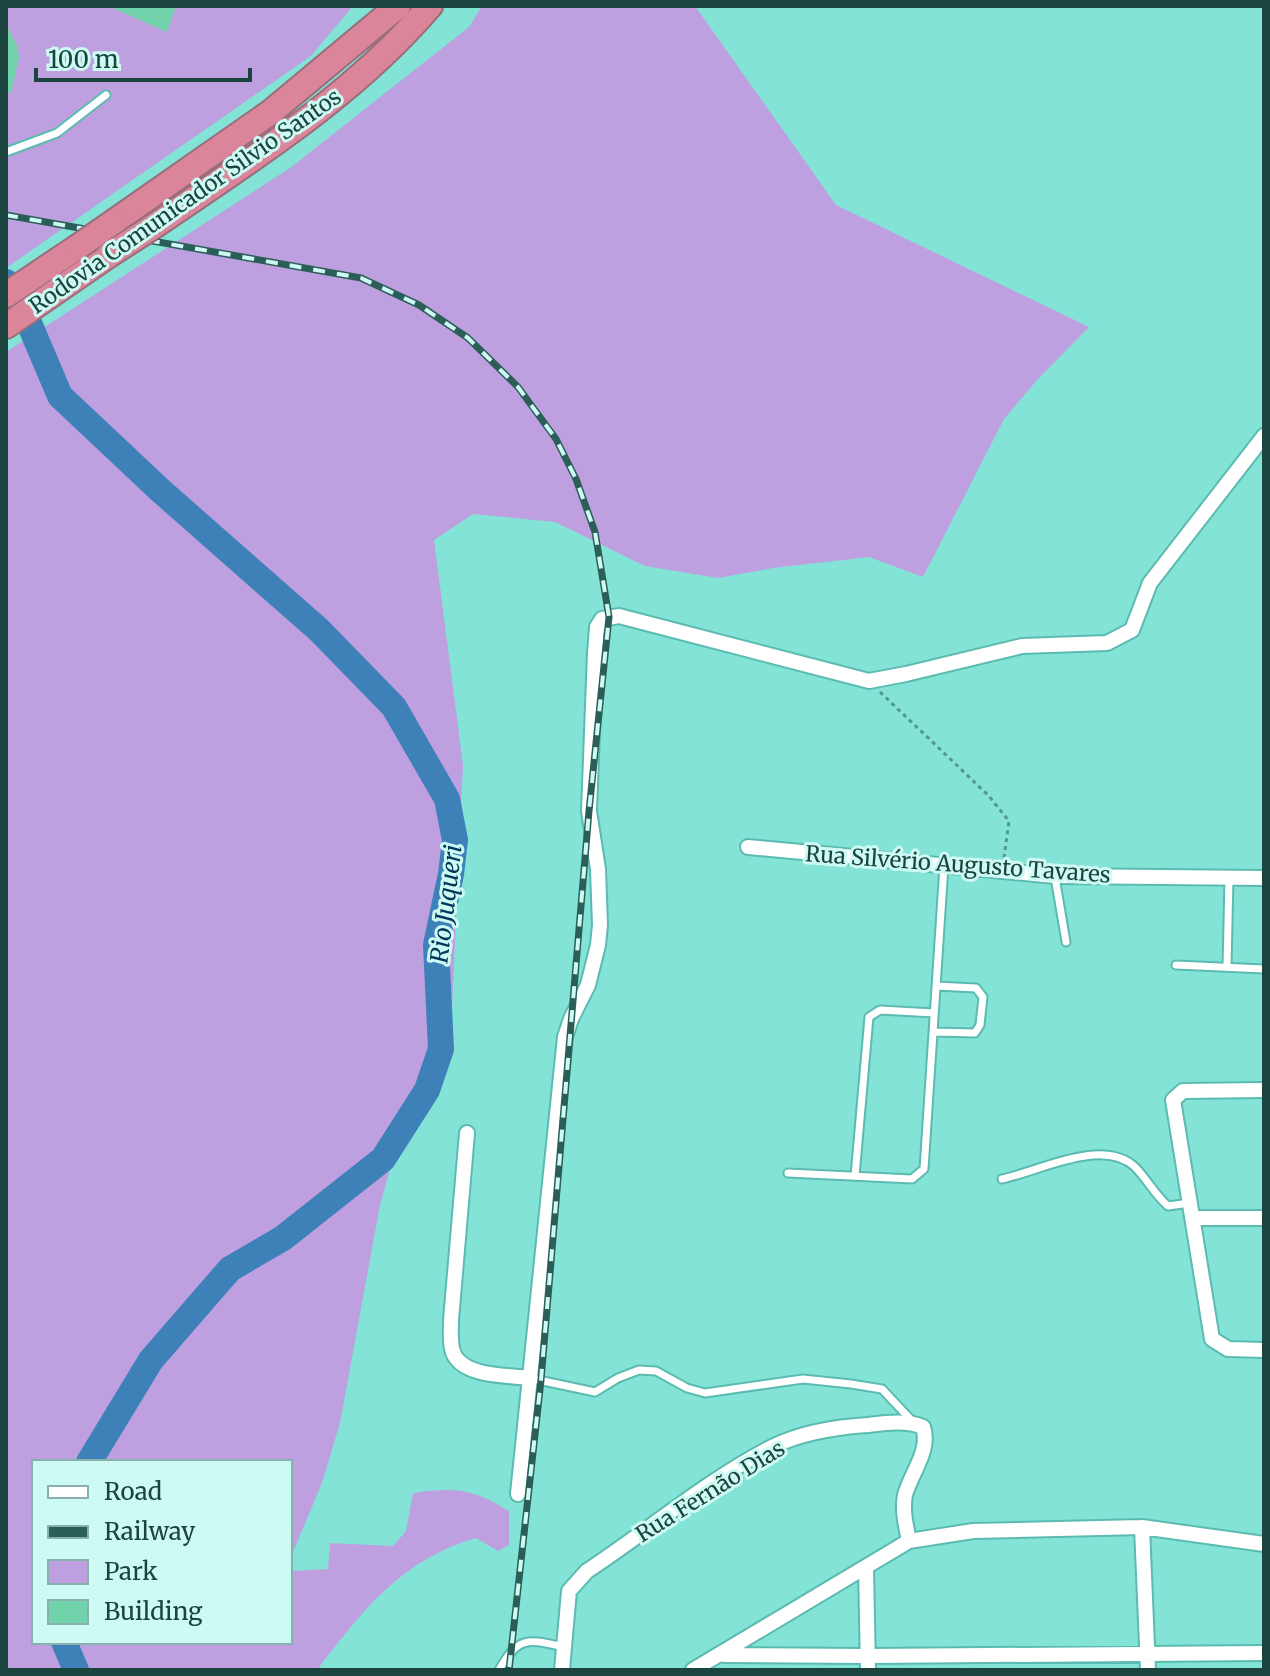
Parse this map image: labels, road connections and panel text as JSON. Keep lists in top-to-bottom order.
{
  "streets": {
    "highway": ["Rodovia Comunicador Silvio Santos"],
    "street": ["Rua Silvério Augusto Tavares", "Rua Fernão Dias"]
  },
  "water": ["Rio Juqueri"],
  "legend": [
    "Road",
    "Railway",
    "Park",
    "Building"
  ],
  "scale_bar": "100 m"
}
